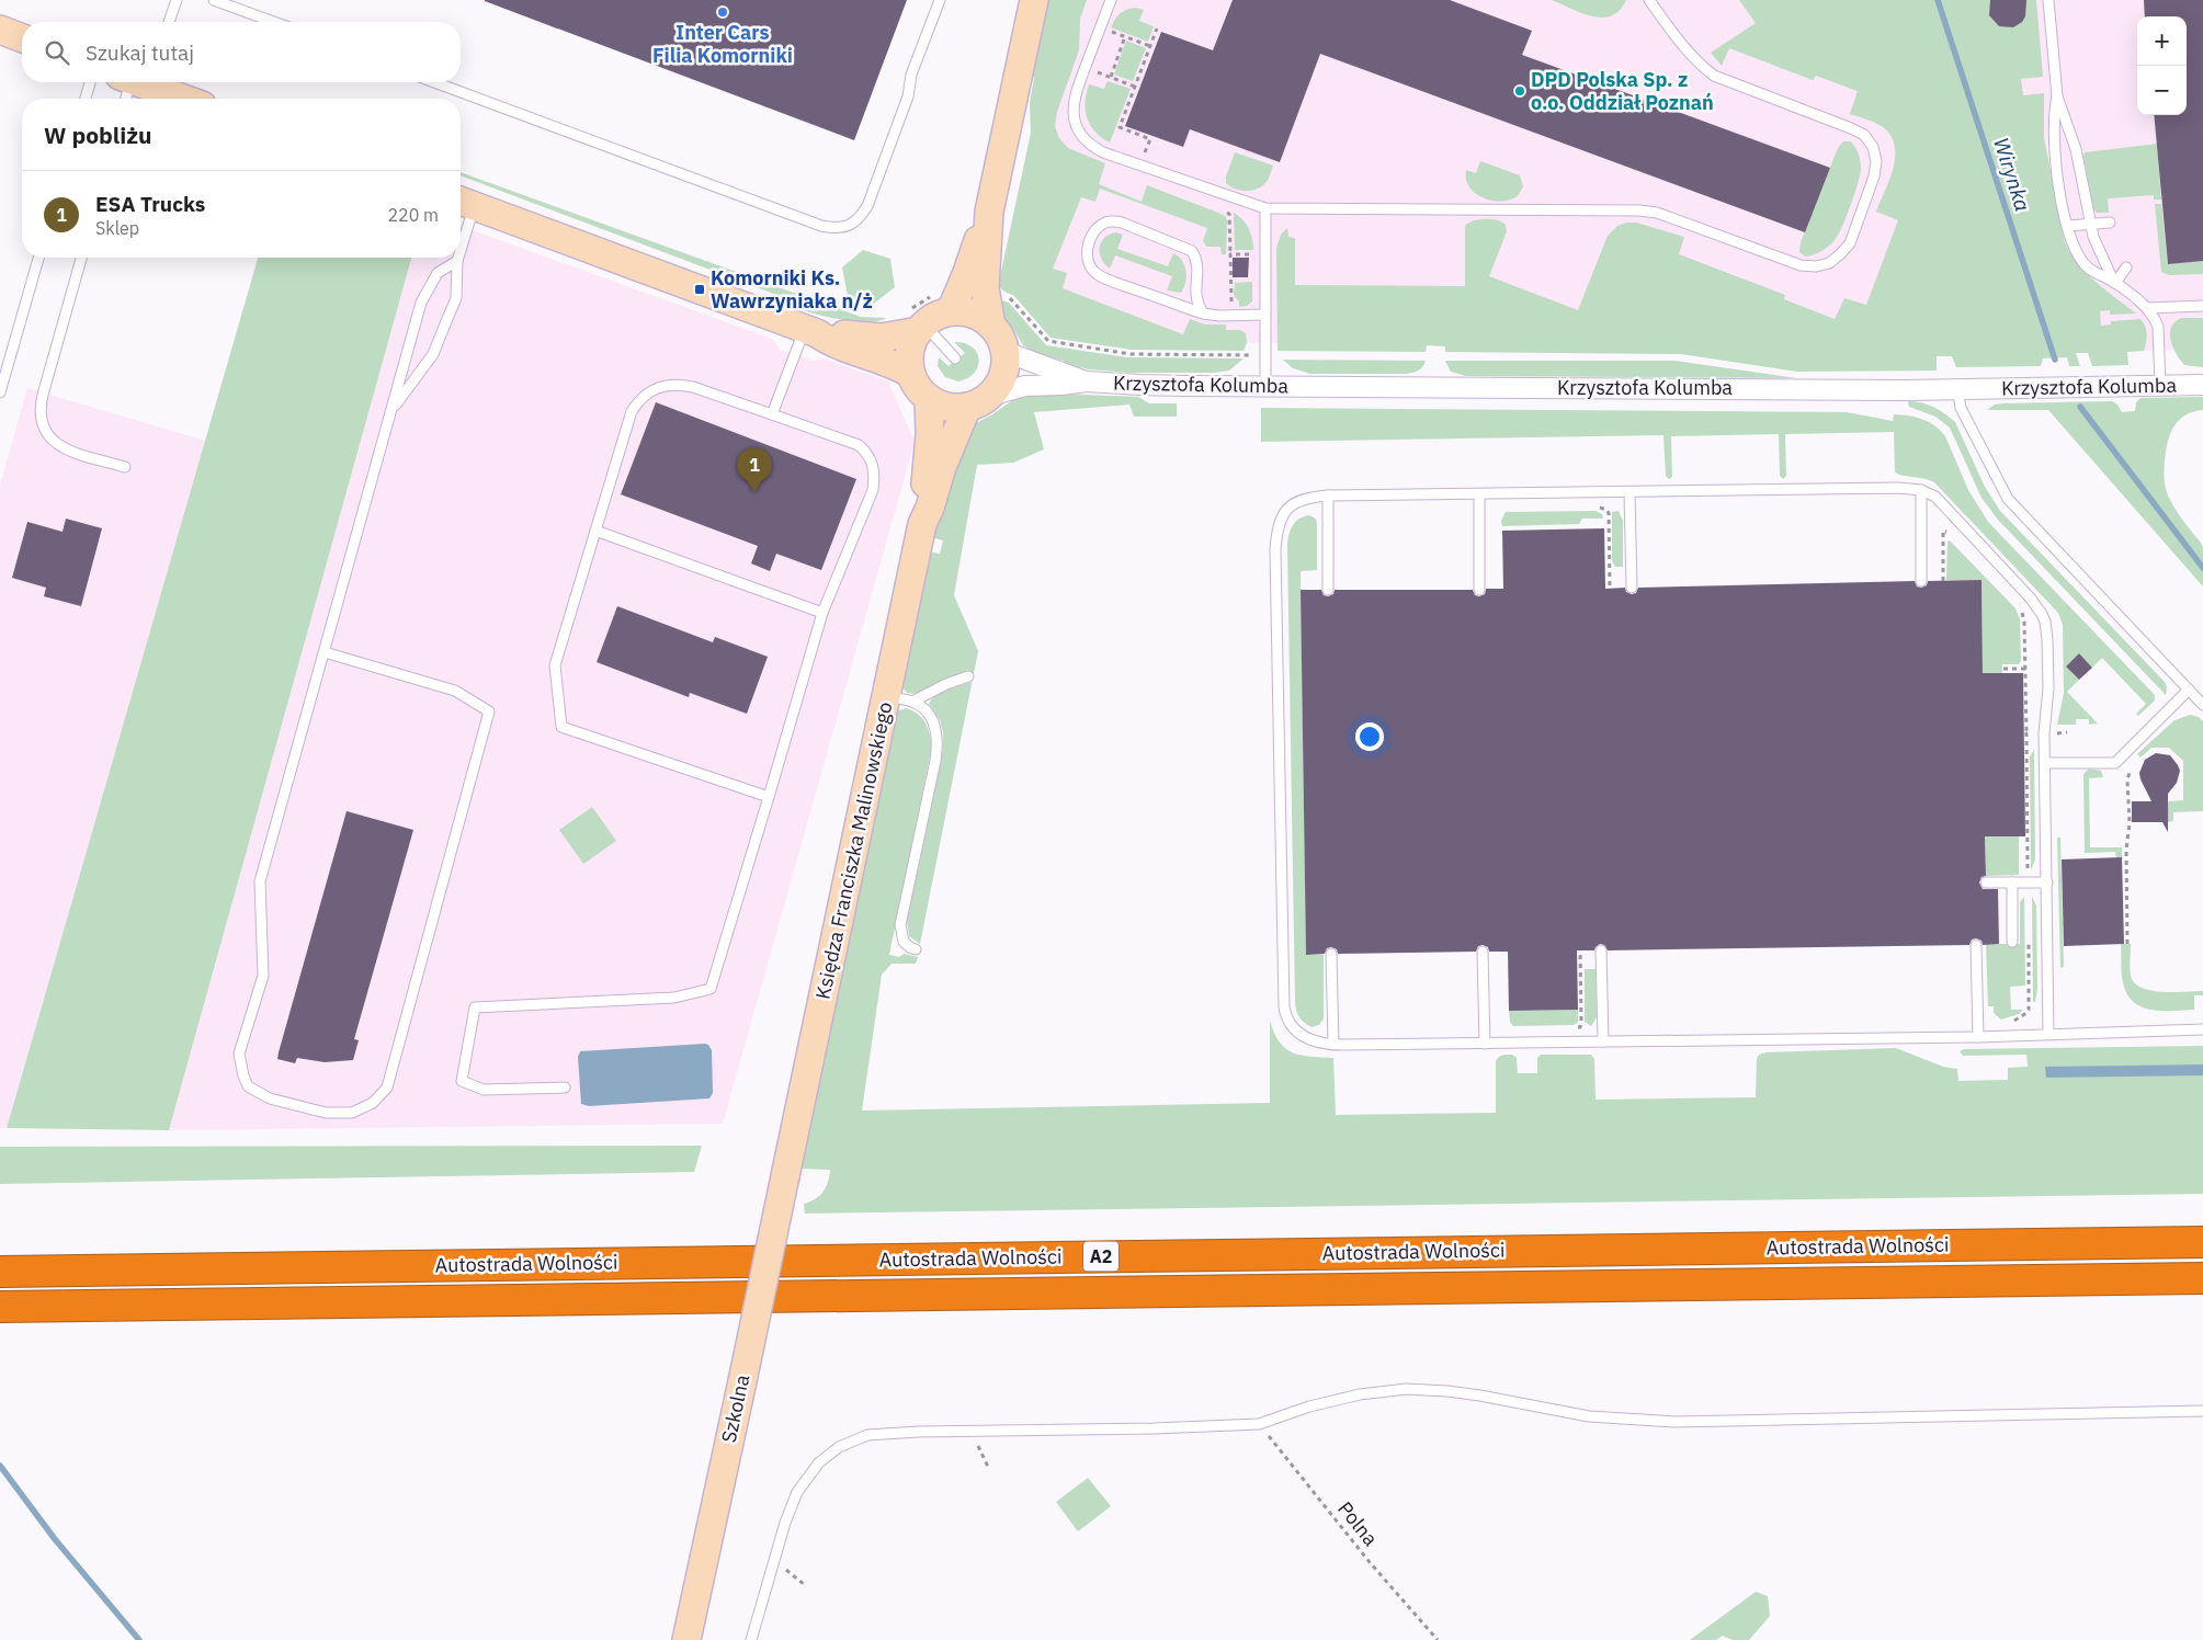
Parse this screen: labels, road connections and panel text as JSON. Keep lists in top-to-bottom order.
{
  "streets": {
    "highway": ["Autostrada Wolności", "A2"],
    "street": ["Krzysztofa Kolumba", "Księdza Franciszka Malinowskiego", "Szkolna"],
    "path": ["Polna"]
  },
  "crossings": [
    ["Krzysztofa Kolumba", "Księdza Franciszka Malinowskiego"],
    ["Księdza Franciszka Malinowskiego", "Szkolna"]
  ],
  "water": ["Wirynka"],
  "places": {
    "other": ["Inter Cars Filia Komorniki", "DPD Polska Sp. z o.o. Oddział Poznań"],
    "transit": ["Komorniki Ks. Wawrzyniaka n/ż"]
  },
  "page": {
    "map_buttons": ["+", "−"],
    "search": "Szukaj tutaj",
    "heading": "W pobliżu",
    "list": [
      {
        "mark": "1",
        "name": "ESA Trucks",
        "note": "Sklep",
        "value": "220 m"
      }
    ],
    "pins": "1"
  }
}
